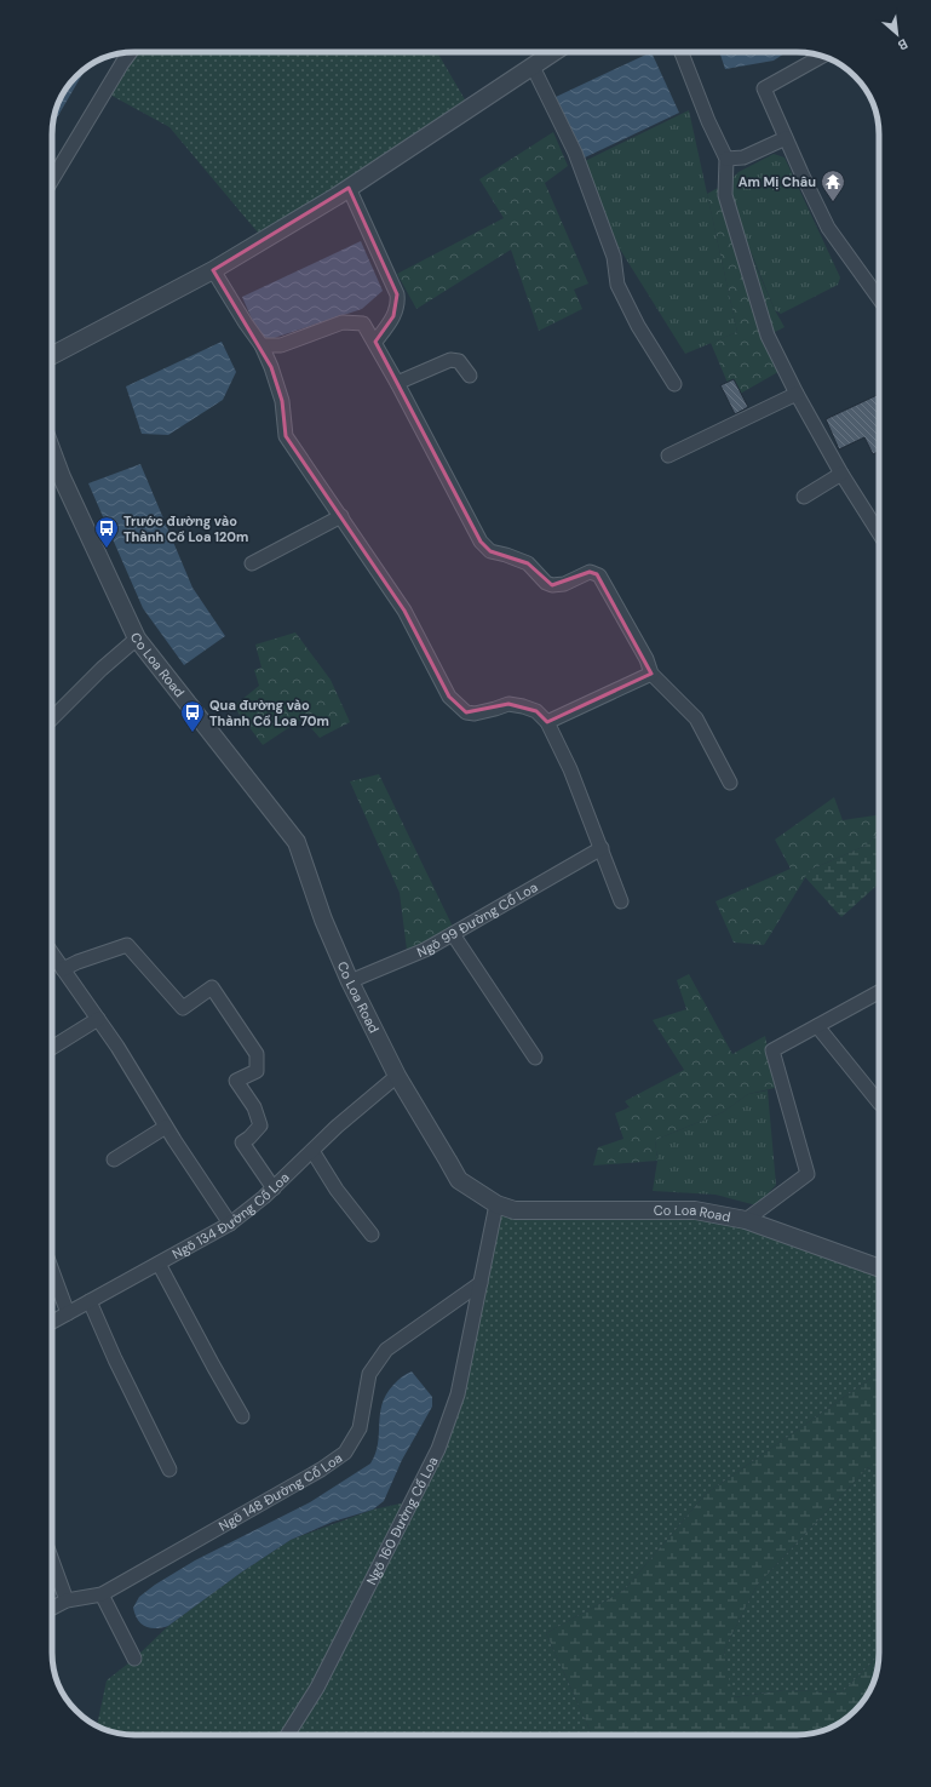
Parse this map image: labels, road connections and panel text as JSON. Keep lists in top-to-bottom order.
{
  "streets": {
    "street": [
      "Co Loa Road",
      "Ngõ 99 Đường Cổ Loa",
      "Ngõ 134 Đường Cổ Loa",
      "Ngõ 148 Đường Cổ Loa",
      "Ngõ 160 Đường Cổ Loa"
    ]
  },
  "crossings": [
    ["Co Loa Road", "Ngõ 99 Đường Cổ Loa"],
    ["Co Loa Road", "Ngõ 134 Đường Cổ Loa"],
    ["Ngõ 148 Đường Cổ Loa", "Ngõ 160 Đường Cổ Loa"]
  ],
  "places": {
    "temple": ["Am Mị Châu"],
    "bus stop": ["Trước đường vào Thành Cổ Loa 120m", "Qua đường vào Thành Cổ Loa 70m"]
  },
  "north": "bottom right"
}
